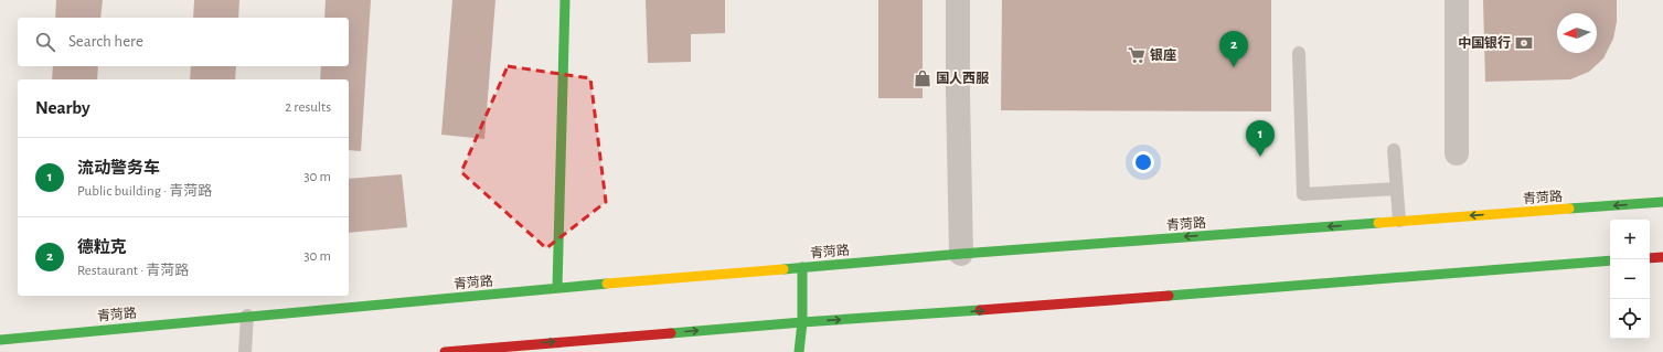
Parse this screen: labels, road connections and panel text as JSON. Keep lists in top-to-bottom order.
{
  "streets": {
    "main road": ["青菏路"]
  },
  "places": {
    "bank": ["中国银行"],
    "supermarket": ["银座"],
    "shop": ["国人西服"]
  },
  "north": "left",
  "page": {
    "search": "Search here",
    "pins": ["2", "1"],
    "heading": ["Nearby", "2 results"],
    "list": [
      {
        "mark": "1",
        "name": "流动警务车",
        "note": "Public building · 青菏路",
        "value": "30 m"
      },
      {
        "mark": "2",
        "name": "德粒克",
        "note": "Restaurant · 青菏路",
        "value": "30 m"
      }
    ],
    "map_buttons": ["+", "−"]
  }
}
